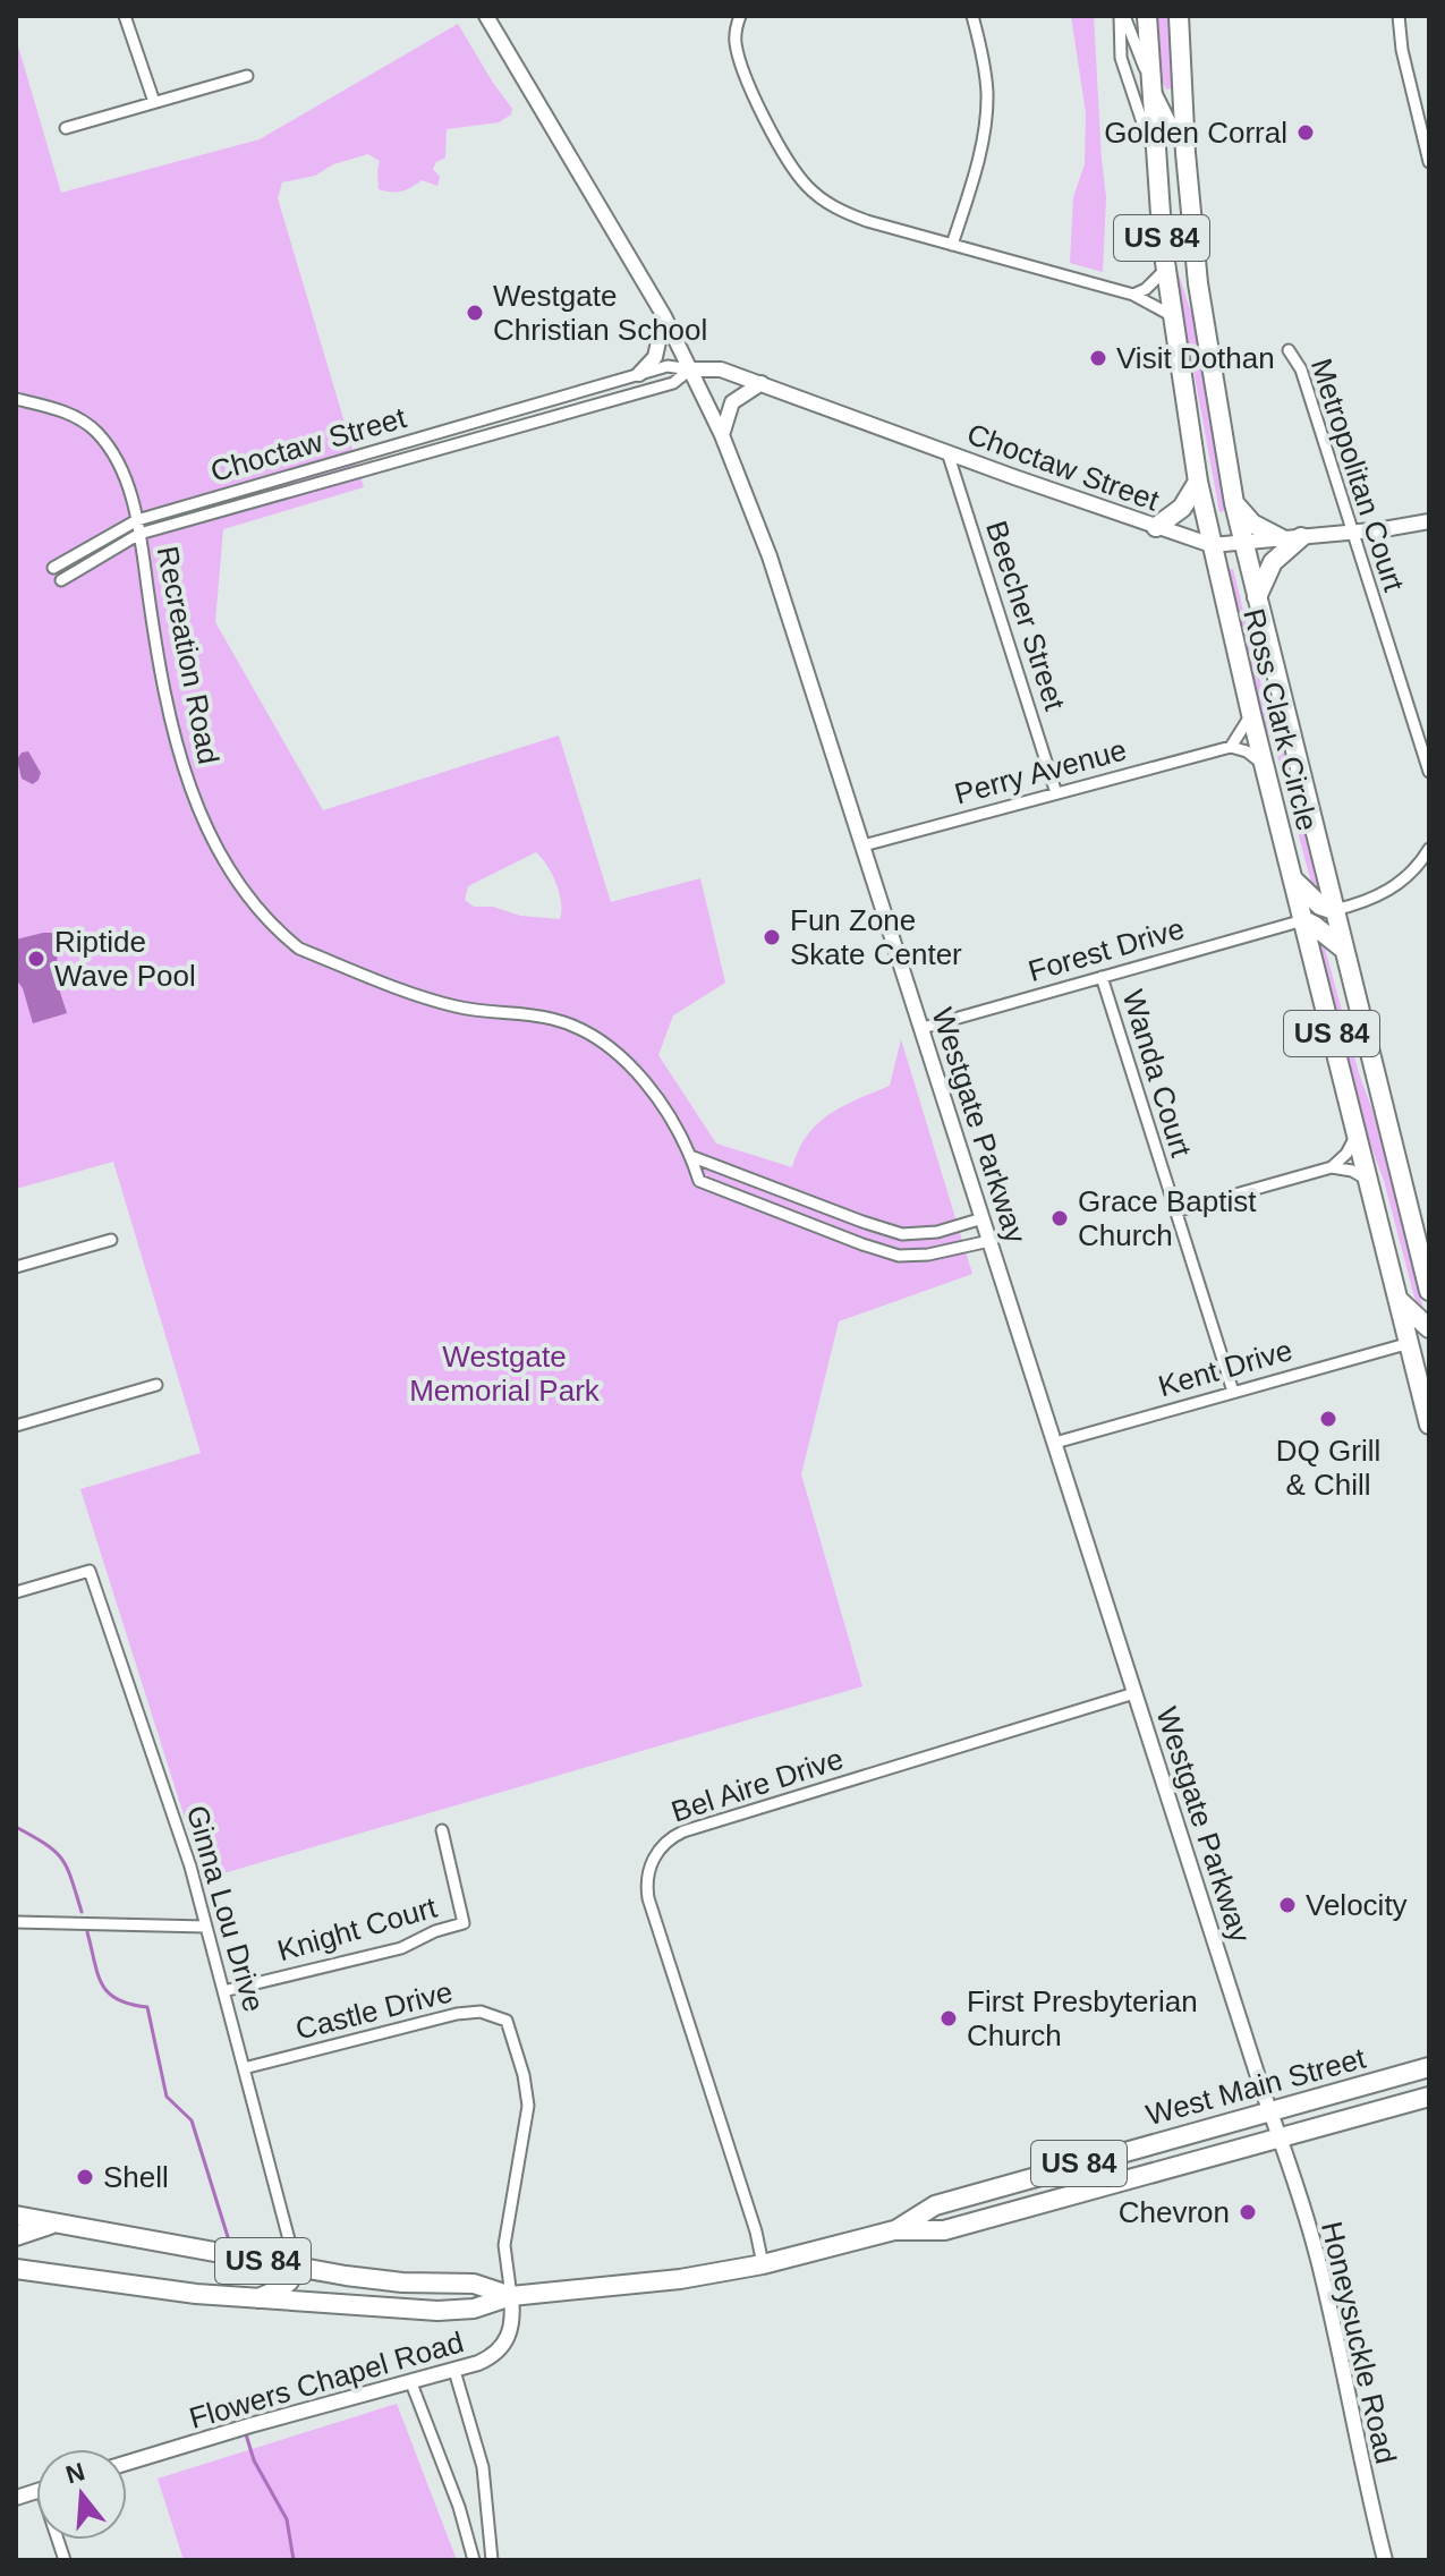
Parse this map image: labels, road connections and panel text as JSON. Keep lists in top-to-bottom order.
{
  "streets": {
    "highway": ["US 84", "Ross Clark Circle", "West Main Street"],
    "main road": [
      "Choctaw Street",
      "Westgate Parkway",
      "Honeysuckle Road",
      "Flowers Chapel Road"
    ],
    "street": [
      "Metropolitan Court",
      "Beecher Street",
      "Recreation Road",
      "Perry Avenue",
      "Forest Drive",
      "Wanda Court",
      "Kent Drive",
      "Bel Aire Drive",
      "Ginna Lou Drive",
      "Knight Court",
      "Castle Drive"
    ]
  },
  "crossings": [
    ["Choctaw Street", "Metropolitan Court"],
    ["Choctaw Street", "Beecher Street"],
    ["Choctaw Street", "Recreation Road"],
    ["Choctaw Street", "Ross Clark Circle"],
    ["Choctaw Street", "Westgate Parkway"],
    ["Beecher Street", "Perry Avenue"],
    ["Recreation Road", "Westgate Parkway"],
    ["Ross Clark Circle", "Forest Drive"],
    ["Ross Clark Circle", "Kent Drive"],
    ["Perry Avenue", "Westgate Parkway"],
    ["Forest Drive", "Wanda Court"],
    ["Forest Drive", "Westgate Parkway"],
    ["Wanda Court", "Kent Drive"],
    ["Westgate Parkway", "Kent Drive"],
    ["Westgate Parkway", "Bel Aire Drive"],
    ["Westgate Parkway", "West Main Street"],
    ["Westgate Parkway", "Honeysuckle Road"],
    ["Bel Aire Drive", "West Main Street"],
    ["Ginna Lou Drive", "Knight Court"],
    ["Ginna Lou Drive", "Castle Drive"],
    ["Ginna Lou Drive", "West Main Street"],
    ["Castle Drive", "West Main Street"],
    ["Castle Drive", "Flowers Chapel Road"],
    ["West Main Street", "Honeysuckle Road"],
    ["West Main Street", "Flowers Chapel Road"]
  ],
  "parks": ["Westgate Memorial Park"],
  "places": [
    "Golden Corral",
    "Westgate Christian School",
    "Visit Dothan",
    "Fun Zone Skate Center",
    "Riptide Wave Pool",
    "Grace Baptist Church",
    "DQ Grill & Chill",
    "Velocity",
    "First Presbyterian Church",
    "Shell",
    "Chevron"
  ],
  "north": "top"
}
